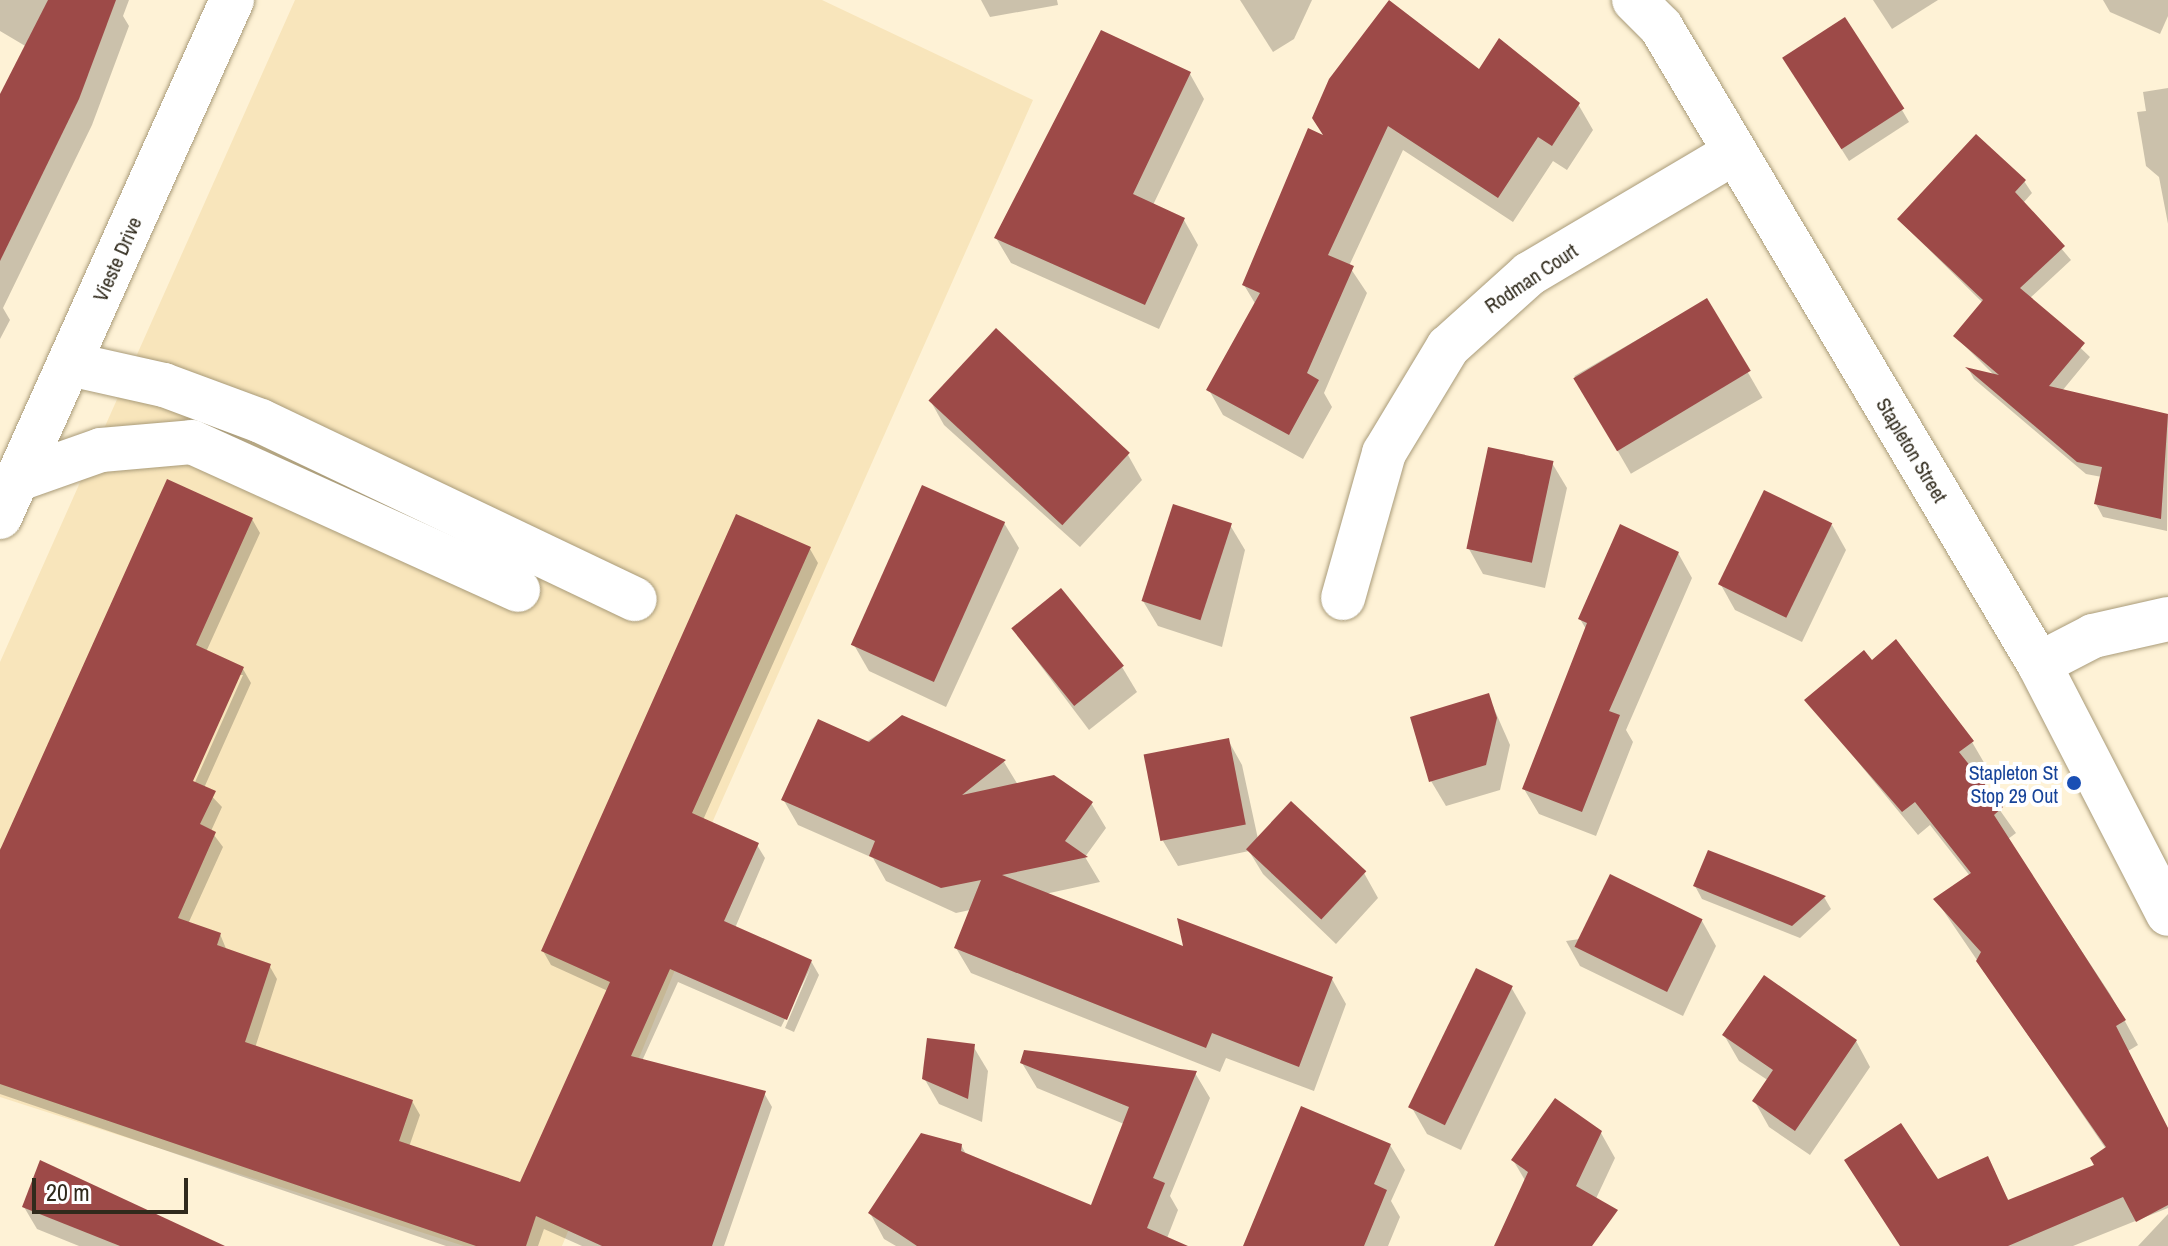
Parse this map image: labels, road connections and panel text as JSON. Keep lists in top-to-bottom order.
{
  "streets": {
    "street": ["Vieste Drive", "Rodman Court", "Stapleton Street"]
  },
  "crossings": [
    ["Rodman Court", "Stapleton Street"]
  ],
  "places": ["Stapleton St Stop 29 Out"],
  "scale_bar": "20 m"
}
